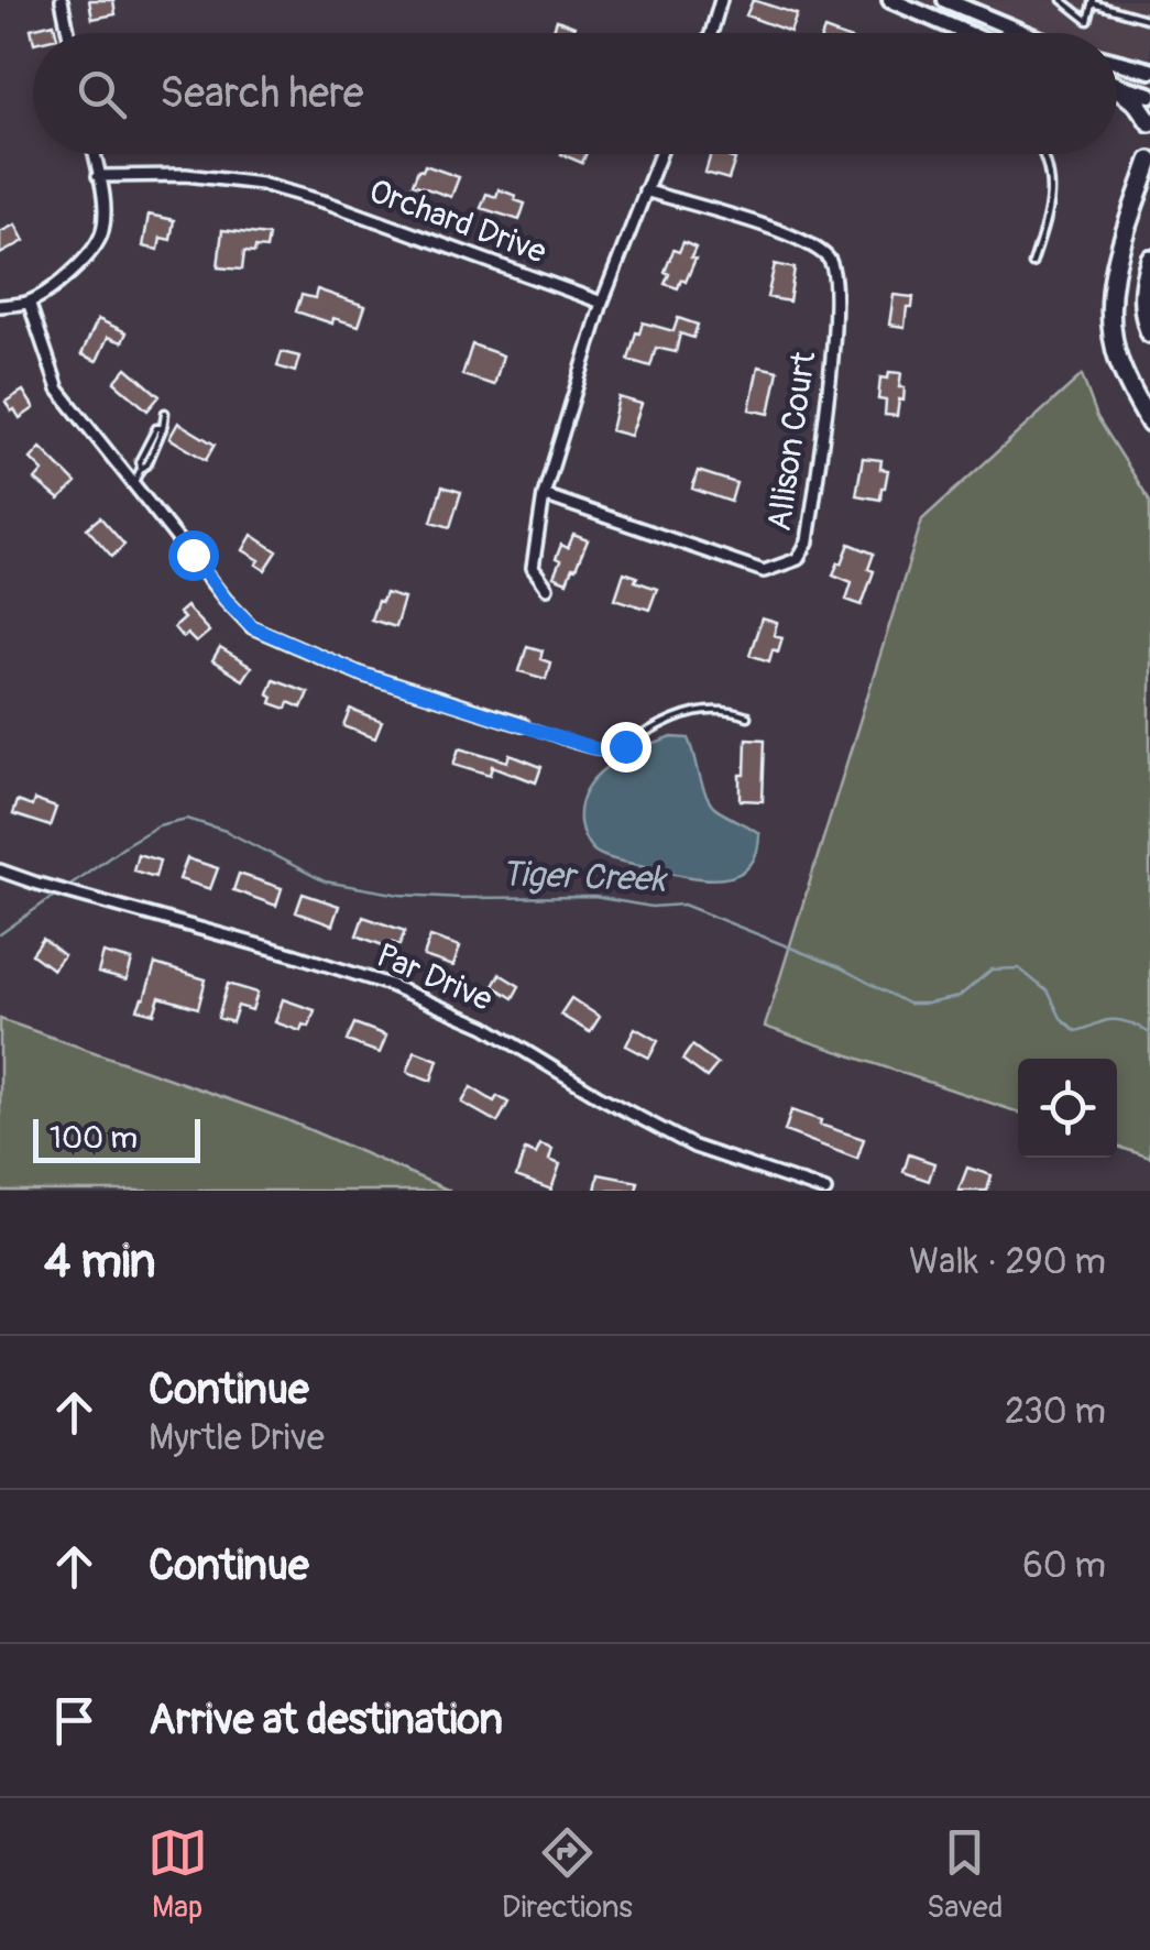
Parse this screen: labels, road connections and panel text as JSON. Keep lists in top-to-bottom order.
{
  "streets": {
    "street": ["Orchard Drive", "Allison Court", "Par Drive"]
  },
  "water": ["Tiger Creek"],
  "scale_bar": "100 m",
  "page": {
    "search": "Search here",
    "scale": "100 m",
    "heading": ["4 min", "Walk · 290 m"],
    "list": [
      ["Continue", "Myrtle Drive", "230 m"],
      ["Continue", "60 m"],
      "Arrive at destination"
    ],
    "nav": ["Map", "Directions", "Saved"]
  }
}
